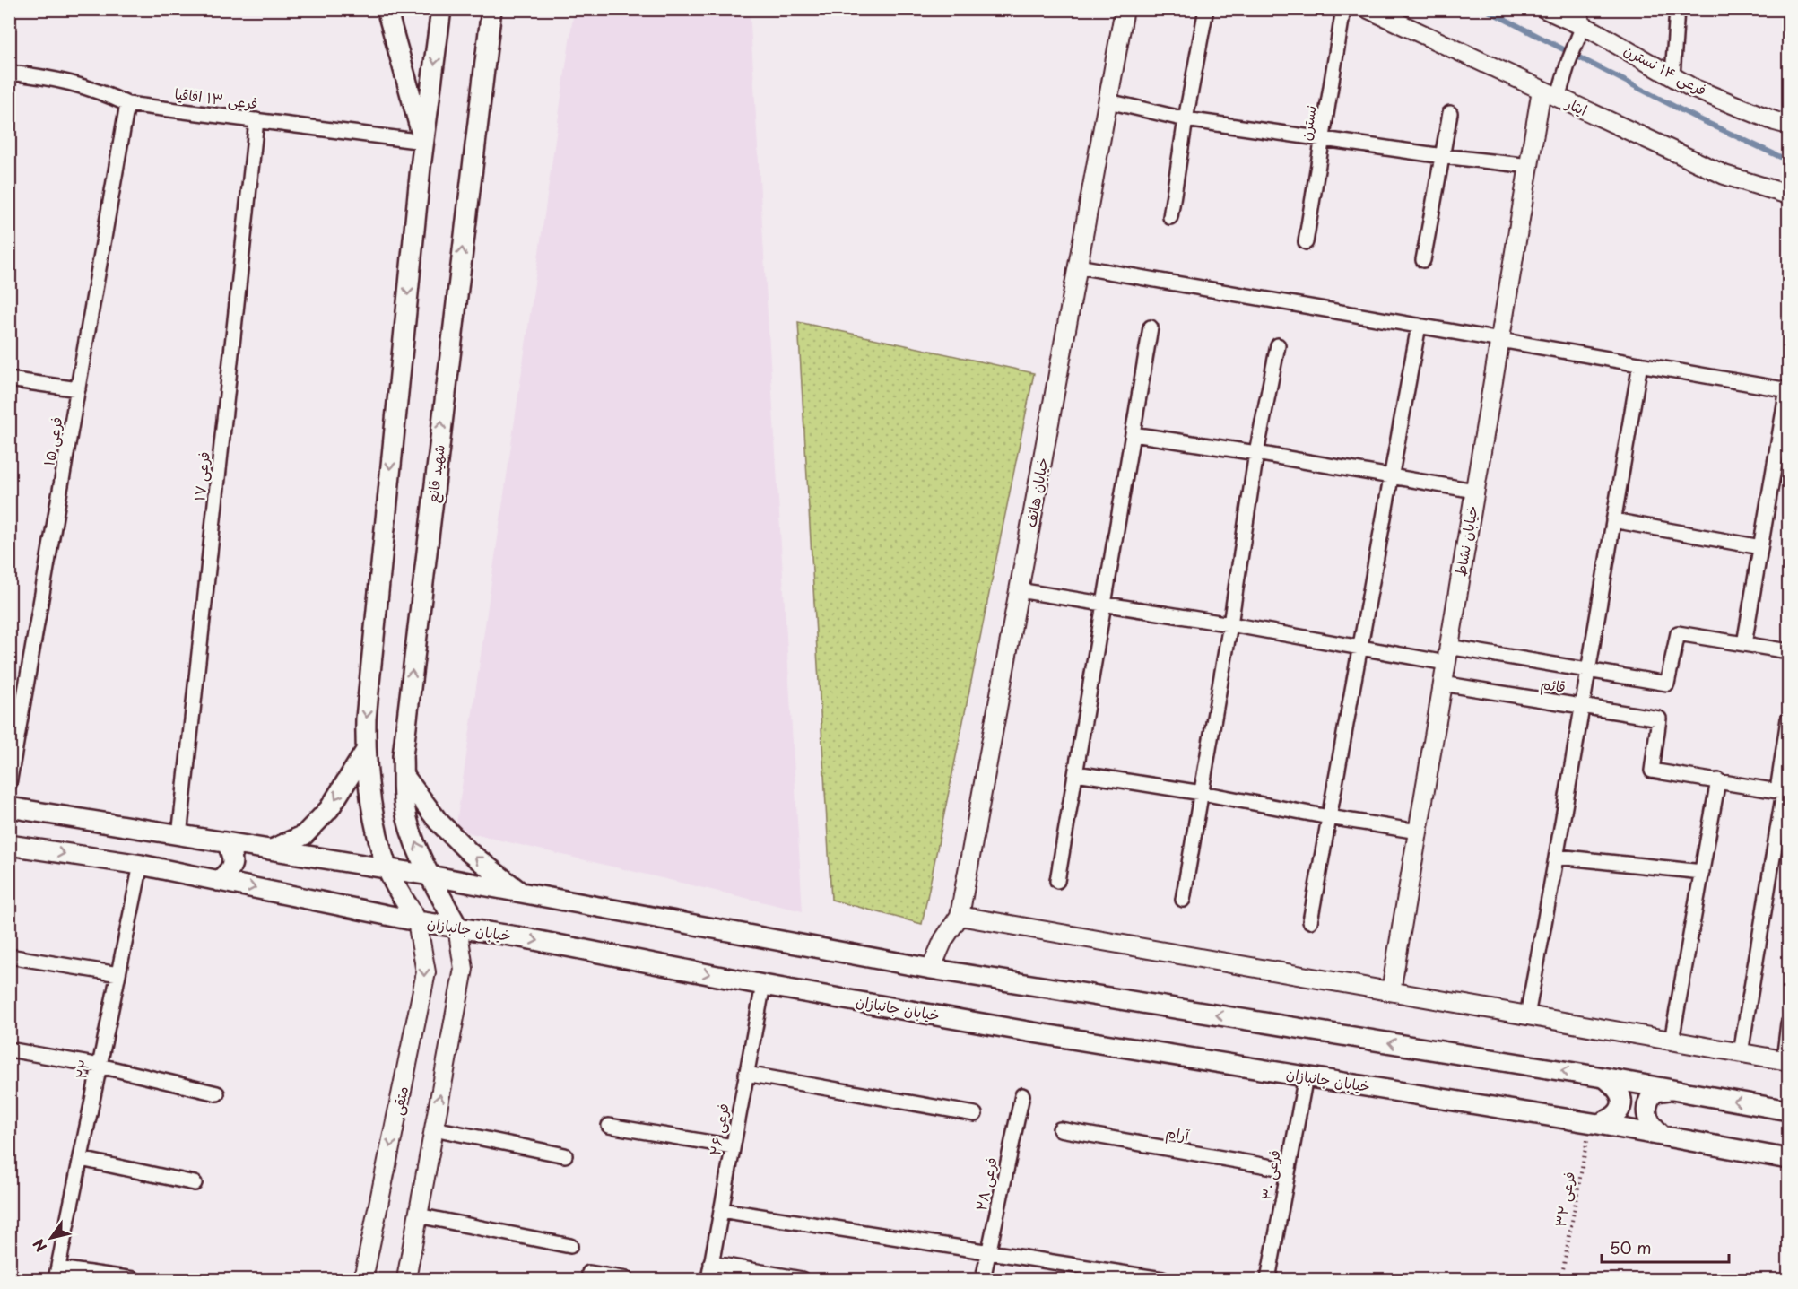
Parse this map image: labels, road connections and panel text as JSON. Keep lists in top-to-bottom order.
{
  "streets": {
    "main road": ["شهید قانع", "خیابان جانبازان"],
    "street": [
      "فرعی ۱۴ نسترن",
      "فرعی ۱۳ اقاقیا",
      "ایثار",
      "نسترن",
      "فرعی ۱۵",
      "فرعی ۱۷",
      "خیابان هاتف",
      "خیابان نشاط",
      "قائم",
      "۲۲",
      "متقی",
      "فرعی ۲۶",
      "آرام",
      "فرعی ۳۰",
      "فرعی ۲۸"
    ],
    "path": ["فرعی ۳۲"]
  },
  "crossings": [
    ["فرعی ۱۳ اقاقیا", "فرعی ۱۵"],
    ["فرعی ۱۳ اقاقیا", "فرعی ۱۷"],
    ["ایثار", "خیابان نشاط"],
    ["شهید قانع", "خیابان جانبازان"],
    ["خیابان نشاط", "قائم"],
    ["خیابان جانبازان", "۲۲"],
    ["خیابان جانبازان", "متقی"],
    ["خیابان جانبازان", "فرعی ۲۶"],
    ["خیابان جانبازان", "فرعی ۳۰"],
    ["خیابان جانبازان", "فرعی ۳۲"],
    ["آرام", "فرعی ۳۰"]
  ],
  "scale_bar": "50 m",
  "north": "bottom left"
}
